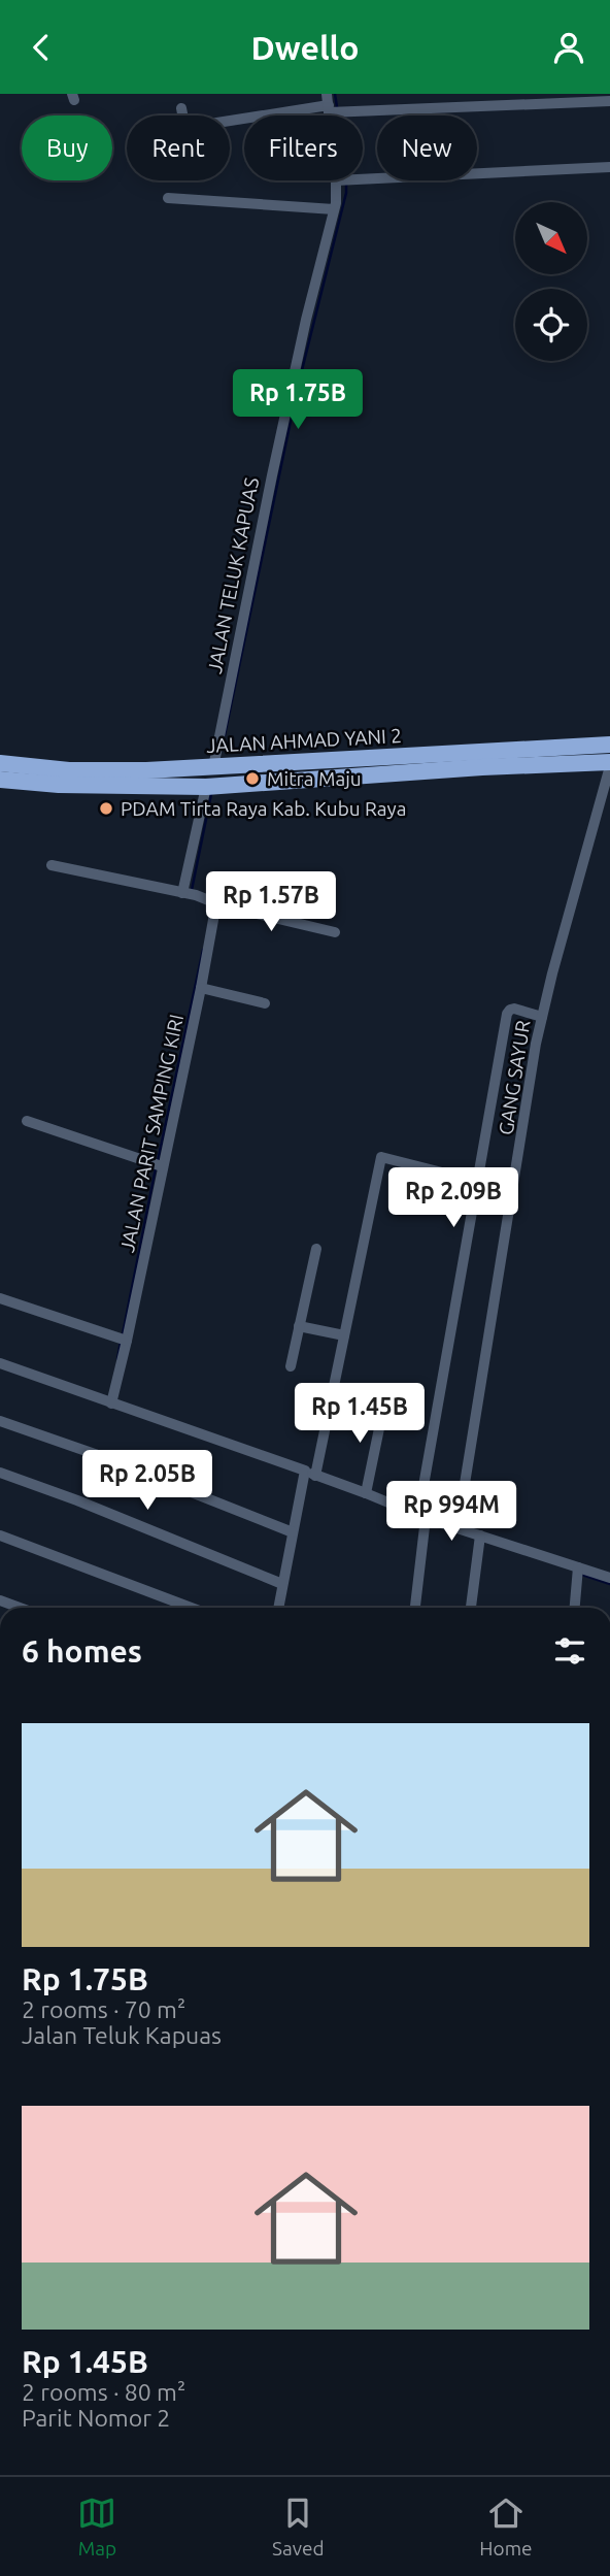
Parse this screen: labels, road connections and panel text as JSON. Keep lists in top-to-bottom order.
{
  "streets": {
    "highway": ["JALAN AHMAD YANI 2"],
    "street": ["JALAN TELUK KAPUAS", "GANG SAYUR", "JALAN PARIT SAMPING KIRI"]
  },
  "crossings": [
    ["JALAN TELUK KAPUAS", "JALAN AHMAD YANI 2"],
    ["JALAN AHMAD YANI 2", "GANG SAYUR"]
  ],
  "places": ["Mitra Maju", "PDAM Tirta Raya Kab. Kubu Raya"],
  "north": "bottom right",
  "page": {
    "header": "Dwello",
    "chip": [
      "Buy",
      "Rent",
      "Filters",
      "New"
    ],
    "price": [
      "Rp 1.75B",
      "Rp 1.57B",
      "Rp 2.09B",
      "Rp 1.45B",
      "Rp 2.05B",
      "Rp 994M"
    ],
    "heading": "6 homes",
    "list": [
      {
        "name": "Rp 1.75B",
        "note": "2 rooms · 70 m² · Jalan Teluk Kapuas"
      },
      {
        "name": "Rp 1.45B",
        "note": "2 rooms · 80 m² · Parit Nomor 2"
      }
    ],
    "tabs": ["Map", "Saved", "Home"]
  }
}
